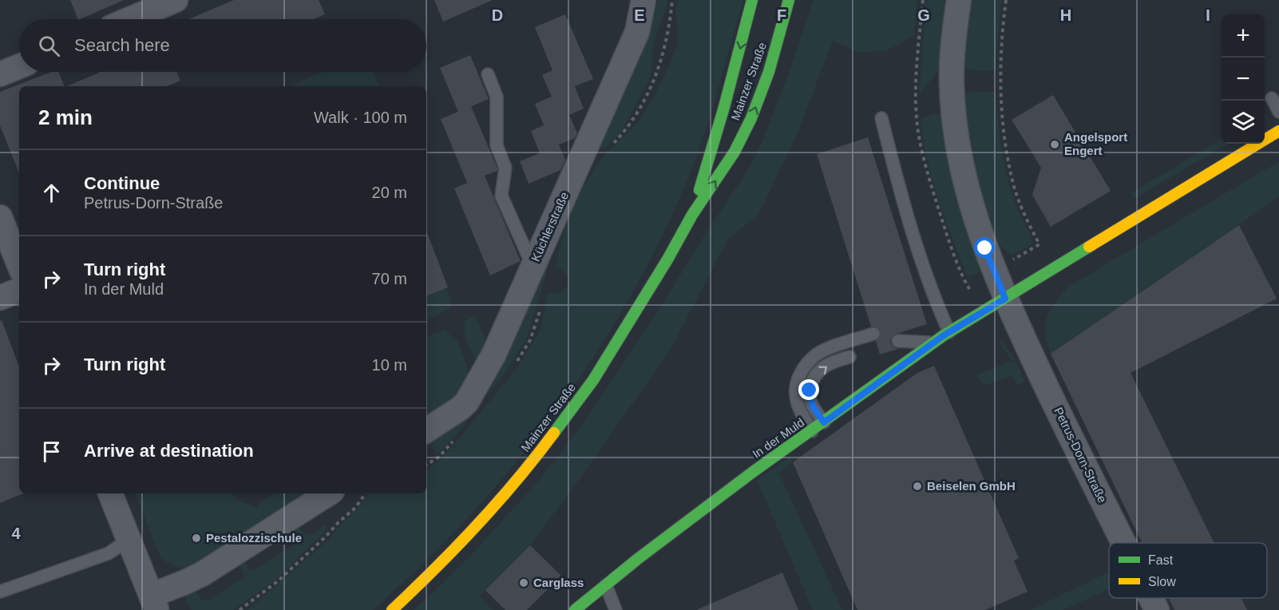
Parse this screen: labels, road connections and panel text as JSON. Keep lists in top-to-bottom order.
{
  "streets": {
    "main road": ["Mainzer Straße", "In der Muld"],
    "street": ["Küchlerstraße", "Petrus-Dorn-Straße"]
  },
  "crossings": [
    ["In der Muld", "Petrus-Dorn-Straße"]
  ],
  "places": [
    "Angelsport Engert",
    "Beiselen GmbH",
    "Pestalozzischule",
    "Carglass"
  ],
  "legend": ["Fast", "Slow"],
  "page": {
    "map_buttons": ["+", "−"],
    "search": "Search here",
    "heading": ["2 min", "Walk · 100 m"],
    "list": [
      ["Continue", "Petrus-Dorn-Straße", "20 m"],
      ["Turn right", "In der Muld", "70 m"],
      ["Turn right", "10 m"],
      "Arrive at destination"
    ]
  },
  "grid": {
    "columns": [
      "D",
      "E",
      "F",
      "G",
      "H",
      "I"
    ],
    "rows": ["4"]
  }
}
